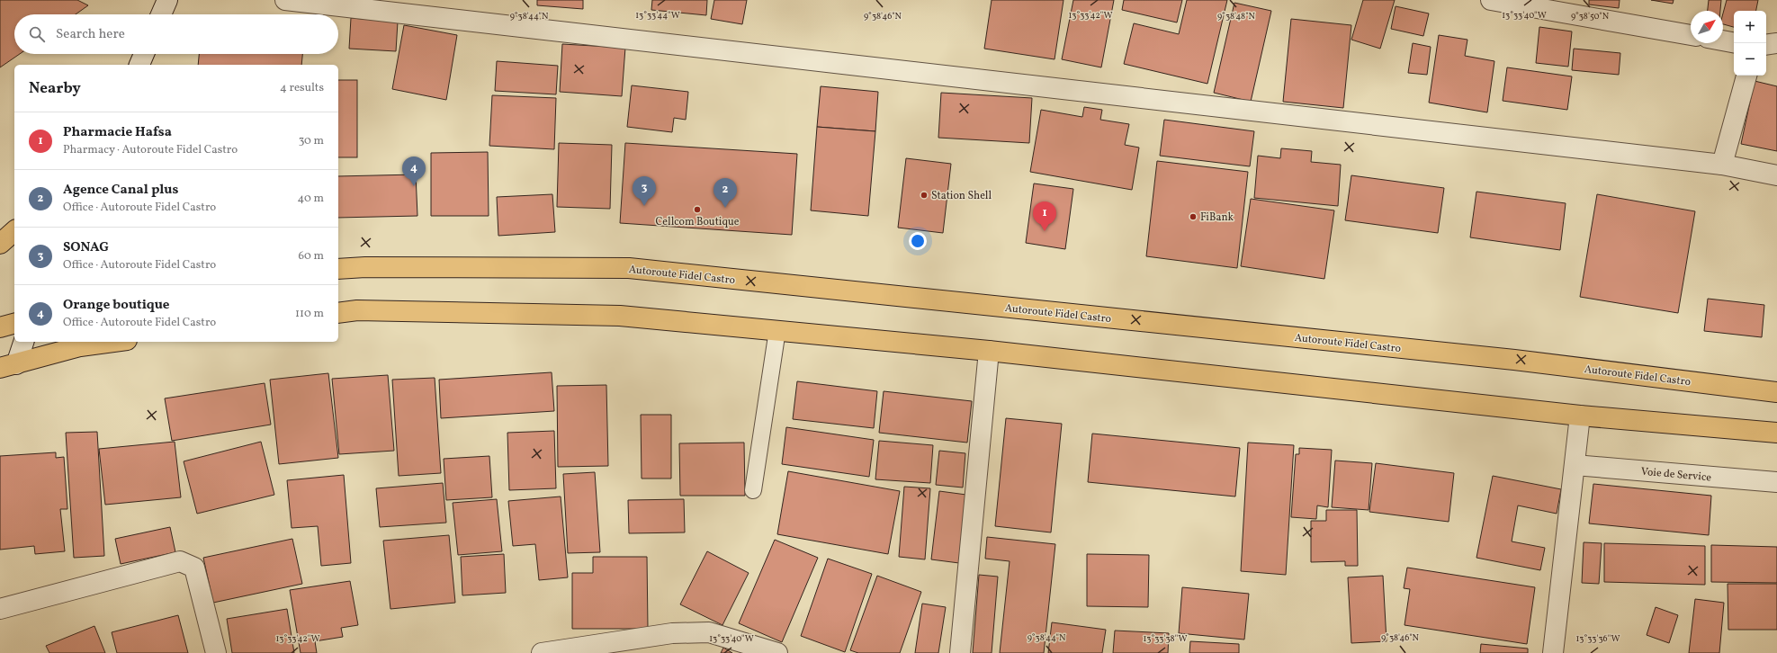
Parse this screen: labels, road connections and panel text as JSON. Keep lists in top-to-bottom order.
{
  "streets": {
    "highway": ["Autoroute Fidel Castro"],
    "street": ["Voie de Service"]
  },
  "places": ["Station Shell", "Cellcom Boutique", "FiBank"],
  "north": "top right",
  "page": {
    "map_buttons": ["+", "−"],
    "search": "Search here",
    "heading": ["Nearby", "4 results"],
    "list": [
      {
        "mark": "1",
        "name": "Pharmacie Hafsa",
        "note": "Pharmacy · Autoroute Fidel Castro",
        "value": "30 m"
      },
      {
        "mark": "2",
        "name": "Agence Canal plus",
        "note": "Office · Autoroute Fidel Castro",
        "value": "40 m"
      },
      {
        "mark": "3",
        "name": "SONAG",
        "note": "Office · Autoroute Fidel Castro",
        "value": "60 m"
      },
      {
        "mark": "4",
        "name": "Orange boutique",
        "note": "Office · Autoroute Fidel Castro",
        "value": "110 m"
      }
    ],
    "pins": [
      "4",
      "3",
      "2",
      "1"
    ]
  },
  "coordinates": [
    "13°33'42\"W",
    "13°33'44\"W",
    "13°33'40\"W",
    "9°38'44\"N",
    "9°38'46\"N",
    "9°38'48\"N",
    "9°38'50\"N",
    "13°33'38\"W",
    "13°33'36\"W"
  ]
}
